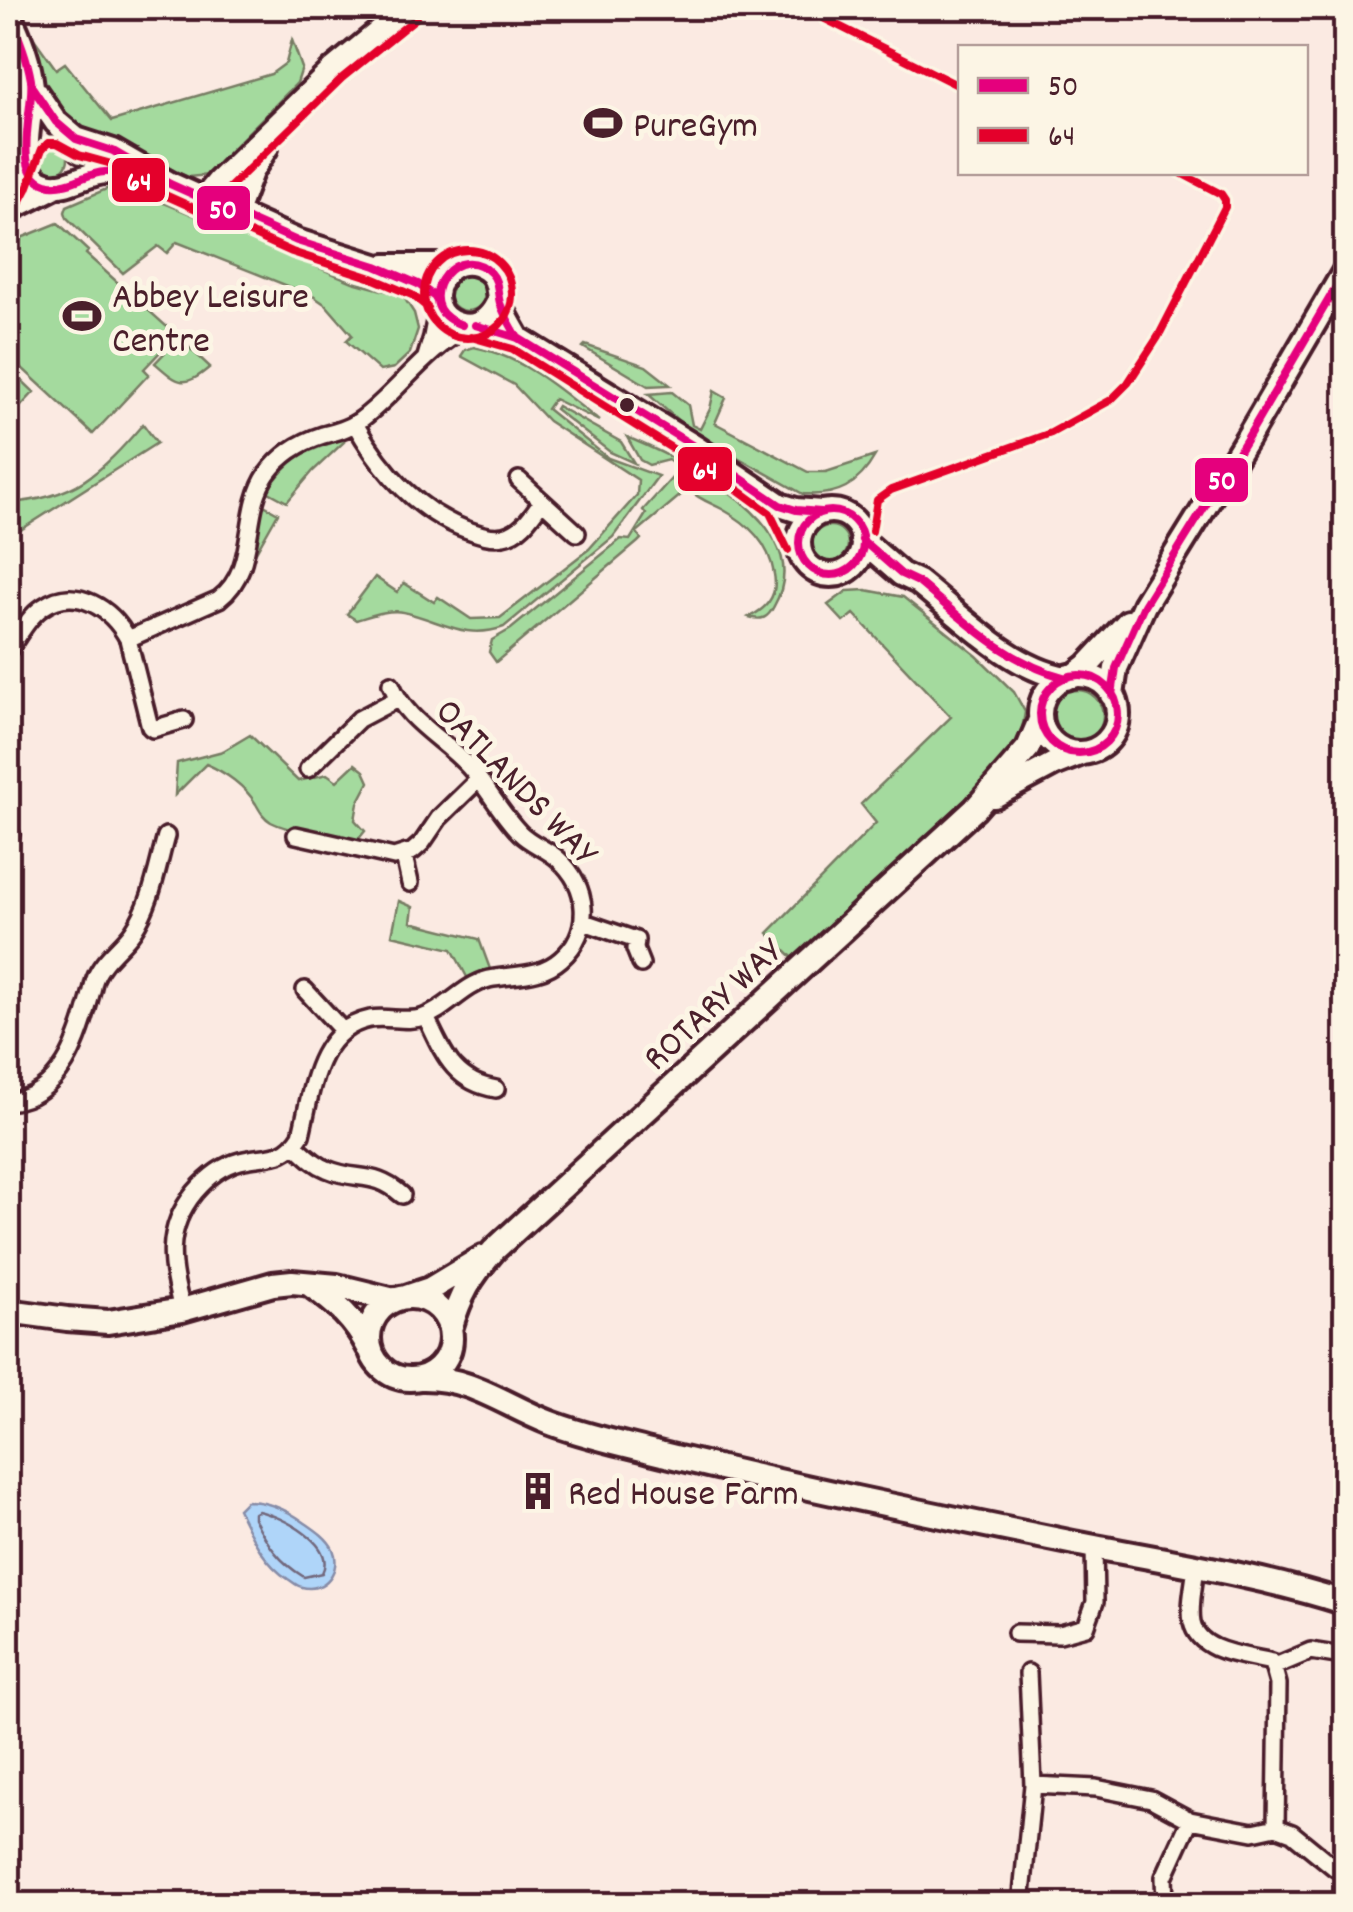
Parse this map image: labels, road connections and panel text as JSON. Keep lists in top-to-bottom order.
{
  "streets": {
    "street": ["OATLANDS WAY", "ROTARY WAY"]
  },
  "places": {
    "sports": ["PureGym", "Abbey Leisure Centre"],
    "building": ["Red House Farm"]
  },
  "lines": ["transit line 50", "transit line 64"],
  "legend": ["50", "64"]
}
